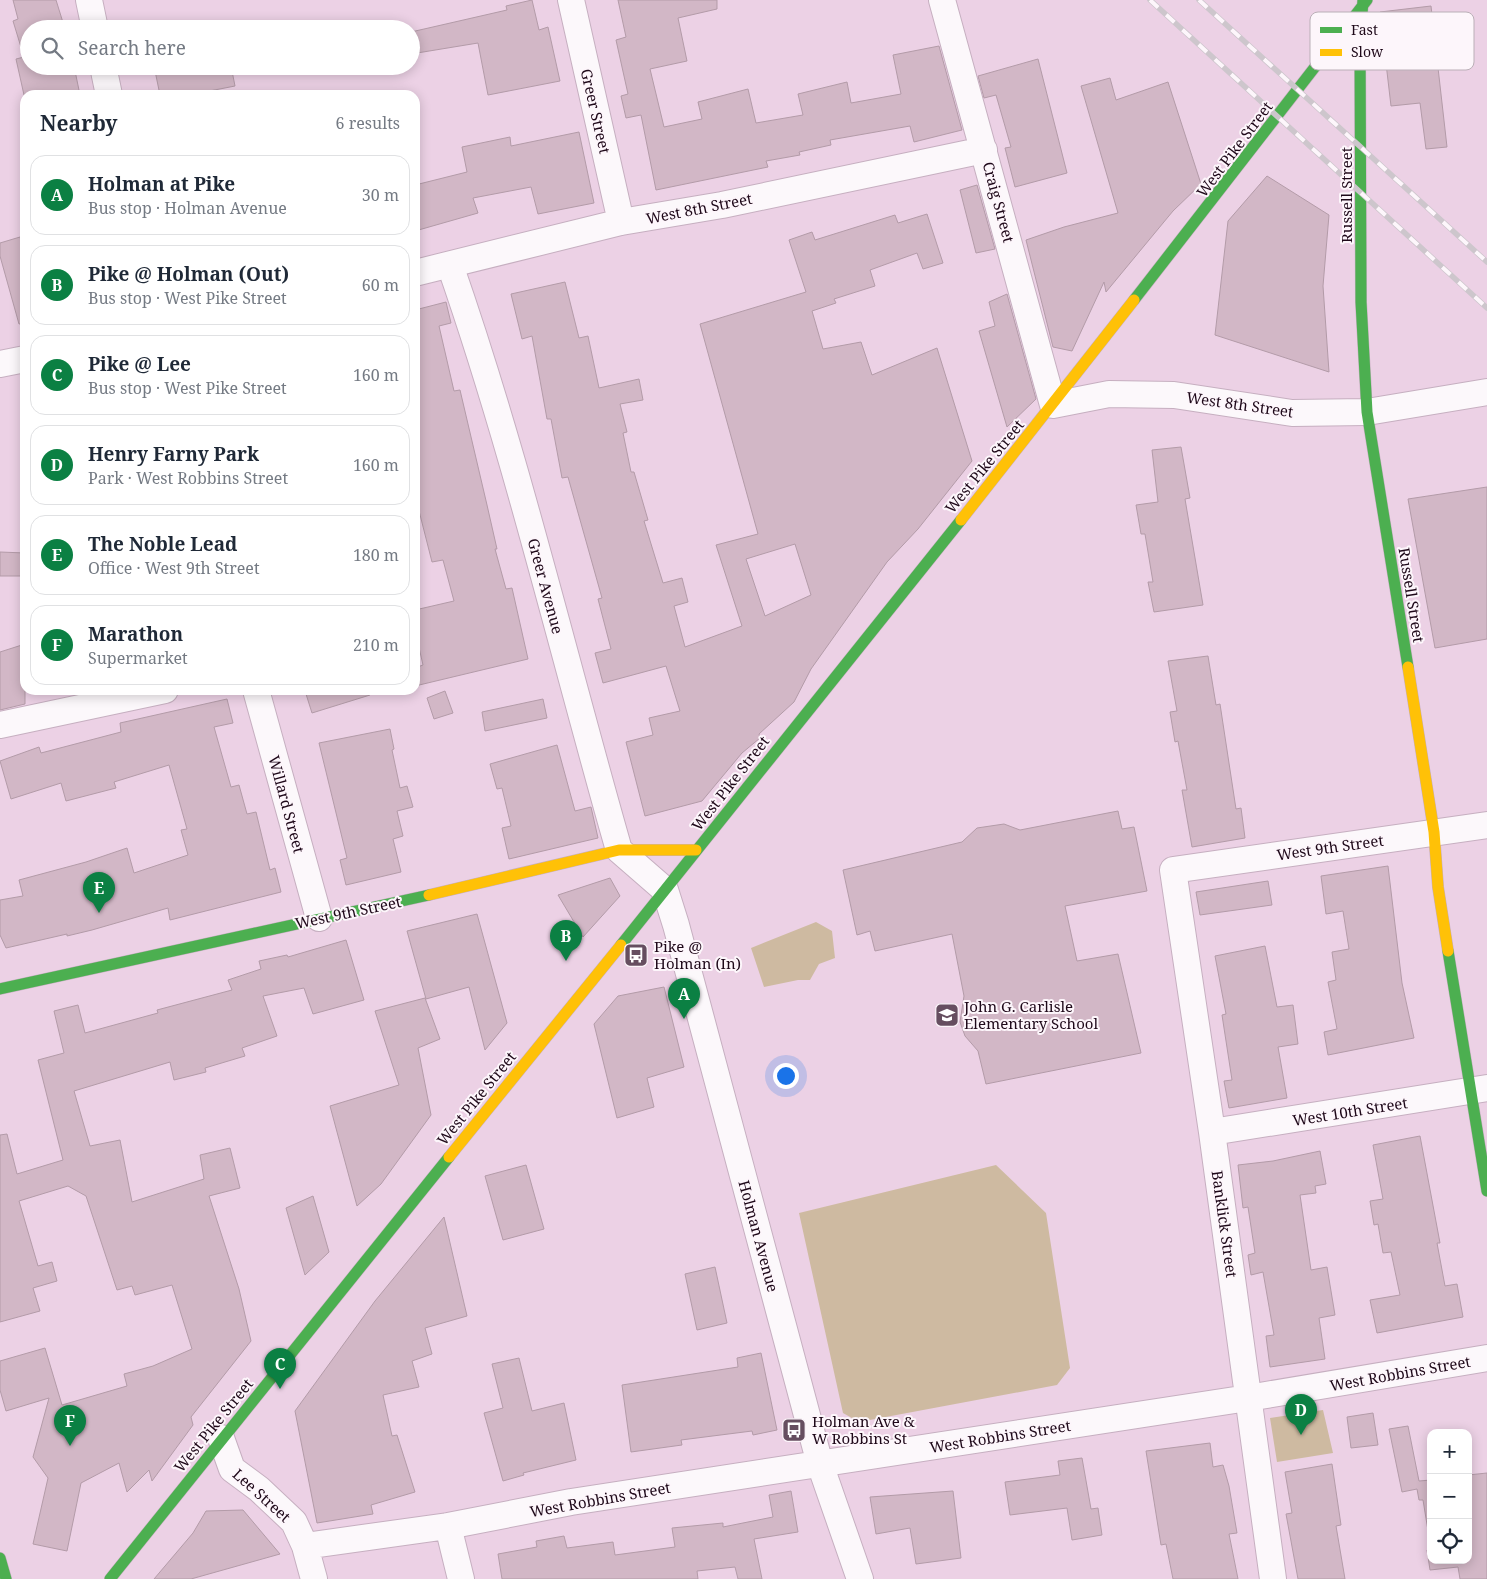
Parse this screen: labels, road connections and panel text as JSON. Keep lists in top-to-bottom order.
{
  "streets": {
    "main road": ["West Pike Street", "Russell Street", "West 9th Street"],
    "street": [
      "Greer Street",
      "Craig Street",
      "West 8th Street",
      "Greer Avenue",
      "Willard Street",
      "West 10th Street",
      "Banklick Street",
      "Holman Avenue",
      "West Robbins Street",
      "Lee Street"
    ]
  },
  "crossings": [
    ["Greer Street", "West 8th Street"],
    ["West Pike Street", "Craig Street"],
    ["West Pike Street", "West 8th Street"],
    ["West Pike Street", "West 9th Street"],
    ["West Pike Street", "Holman Avenue"],
    ["West Pike Street", "Lee Street"],
    ["Russell Street", "West 8th Street"],
    ["Russell Street", "West 9th Street"],
    ["Russell Street", "West 10th Street"],
    ["Craig Street", "West 8th Street"],
    ["West 8th Street", "Greer Avenue"],
    ["Greer Avenue", "West 9th Street"],
    ["Willard Street", "West 9th Street"],
    ["West 9th Street", "Banklick Street"],
    ["West 10th Street", "Banklick Street"],
    ["Banklick Street", "West Robbins Street"],
    ["Holman Avenue", "West Robbins Street"],
    ["West Robbins Street", "Lee Street"]
  ],
  "places": {
    "bus stop": ["Pike @ Holman (In)", "Holman Ave & W Robbins St"],
    "school or university": ["John G. Carlisle Elementary School"]
  },
  "legend": ["Fast", "Slow"],
  "page": {
    "search": "Search here",
    "heading": ["Nearby", "6 results"],
    "list": [
      {
        "mark": "A",
        "name": "Holman at Pike",
        "note": "Bus stop · Holman Avenue",
        "value": "30 m"
      },
      {
        "mark": "B",
        "name": "Pike @ Holman (Out)",
        "note": "Bus stop · West Pike Street",
        "value": "60 m"
      },
      {
        "mark": "C",
        "name": "Pike @ Lee",
        "note": "Bus stop · West Pike Street",
        "value": "160 m"
      },
      {
        "mark": "D",
        "name": "Henry Farny Park",
        "note": "Park · West Robbins Street",
        "value": "160 m"
      },
      {
        "mark": "E",
        "name": "The Noble Lead",
        "note": "Office · West 9th Street",
        "value": "180 m"
      },
      {
        "mark": "F",
        "name": "Marathon",
        "note": "Supermarket",
        "value": "210 m"
      }
    ],
    "pins": [
      "E",
      "B",
      "A",
      "C",
      "D",
      "F"
    ],
    "map_buttons": ["+", "−"]
  }
}
